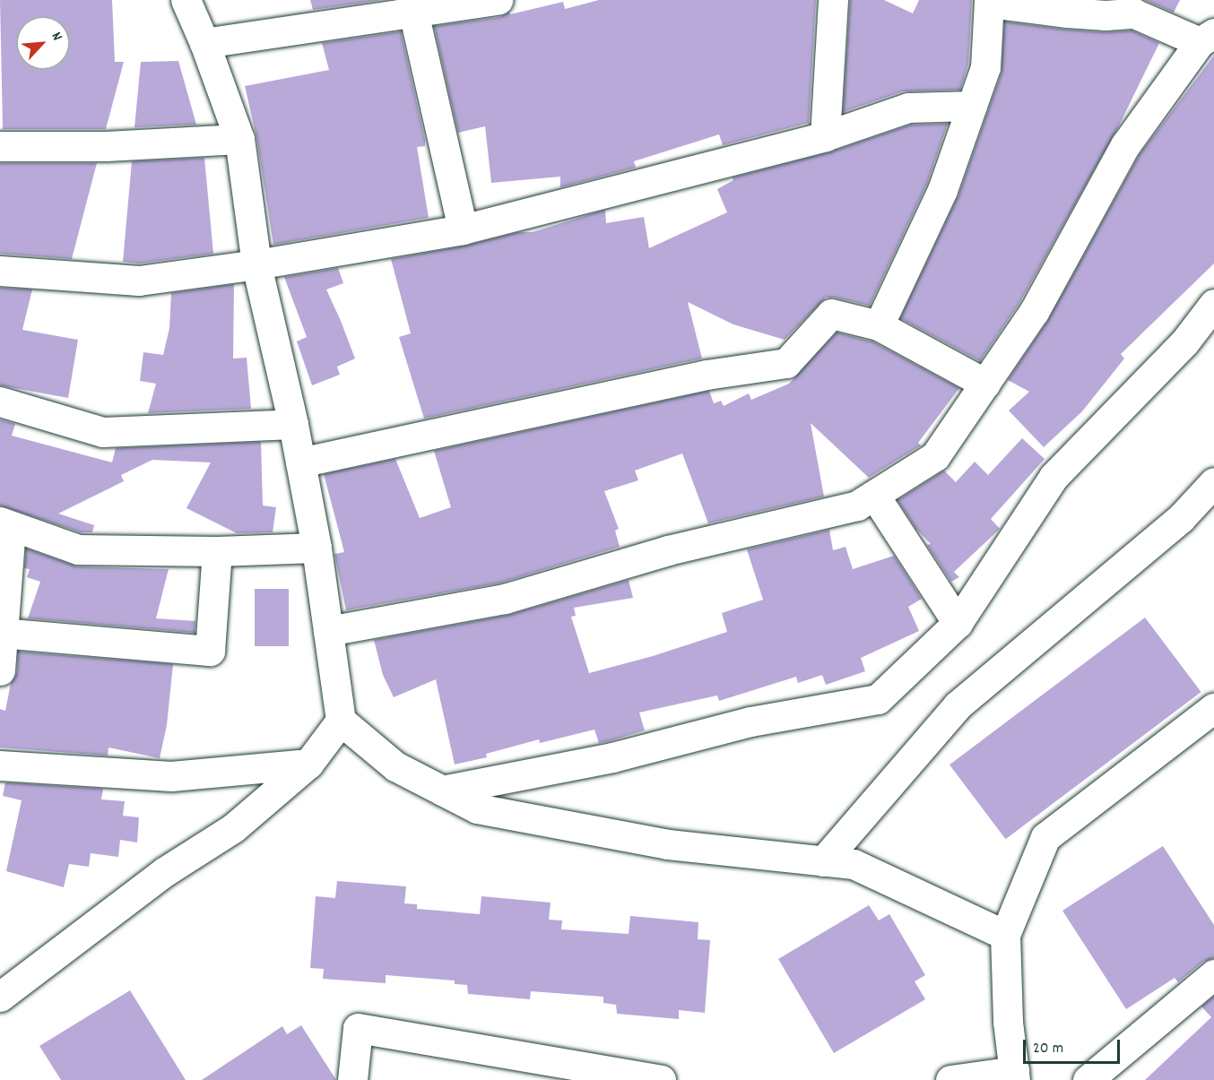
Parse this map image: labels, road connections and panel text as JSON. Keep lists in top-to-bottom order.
{
  "scale_bar": "20 m",
  "north": "top right"
}
